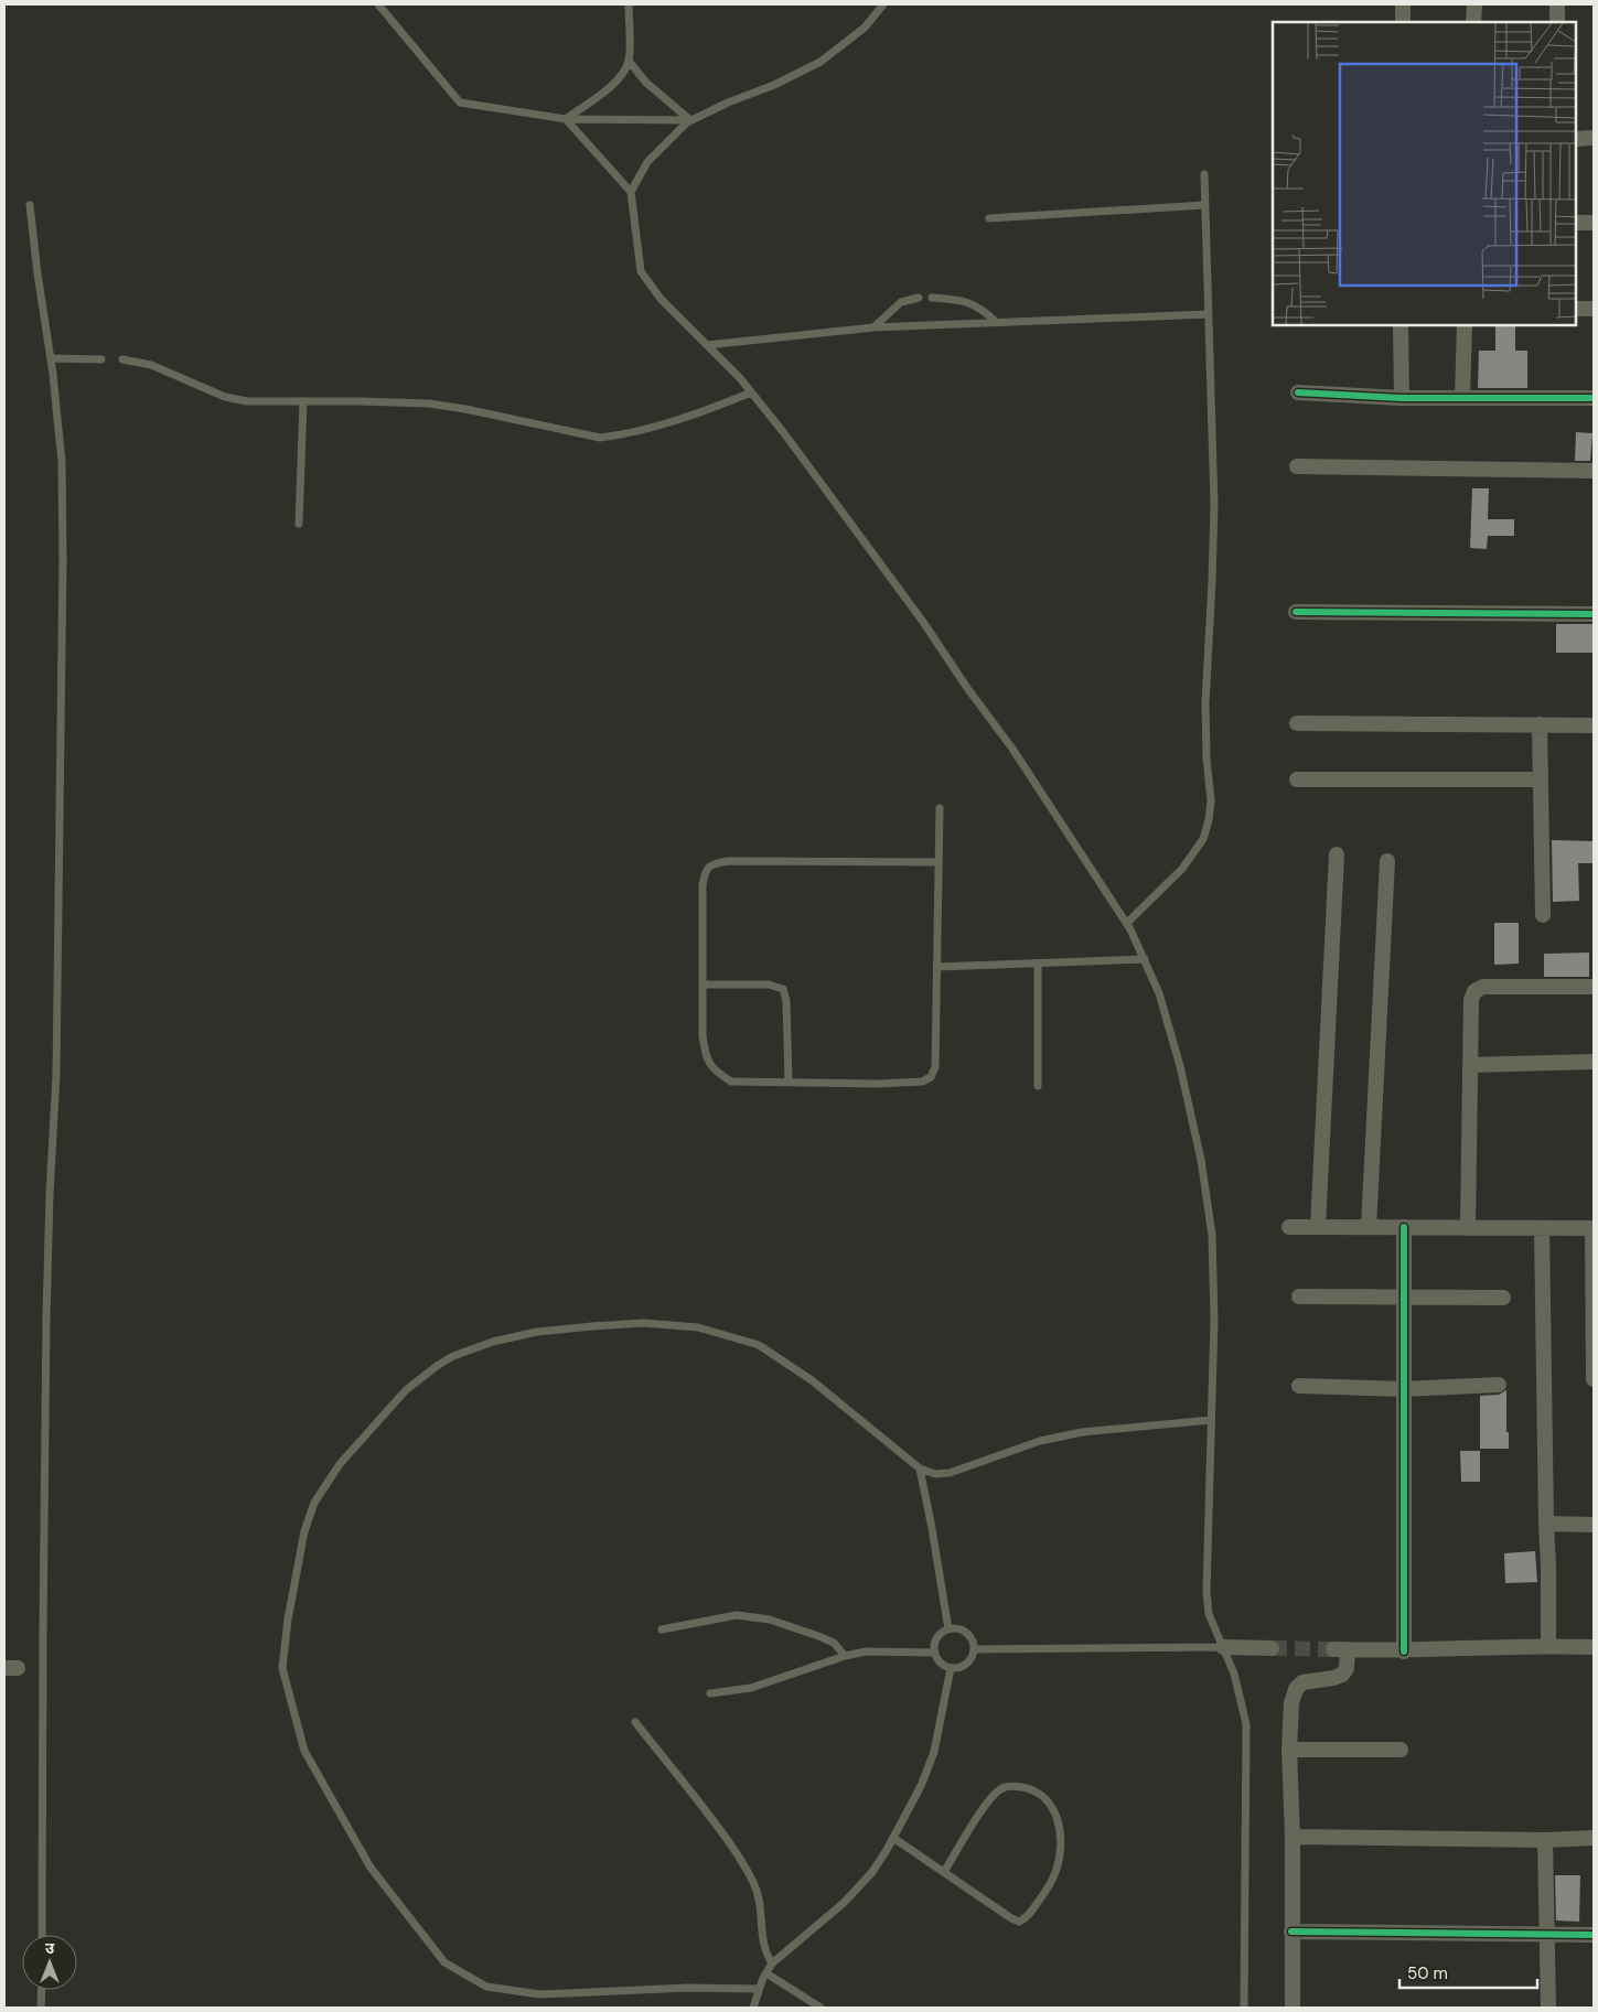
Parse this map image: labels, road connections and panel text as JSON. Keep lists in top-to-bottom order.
{
  "scale_bar": "50 m",
  "north": "top"
}
